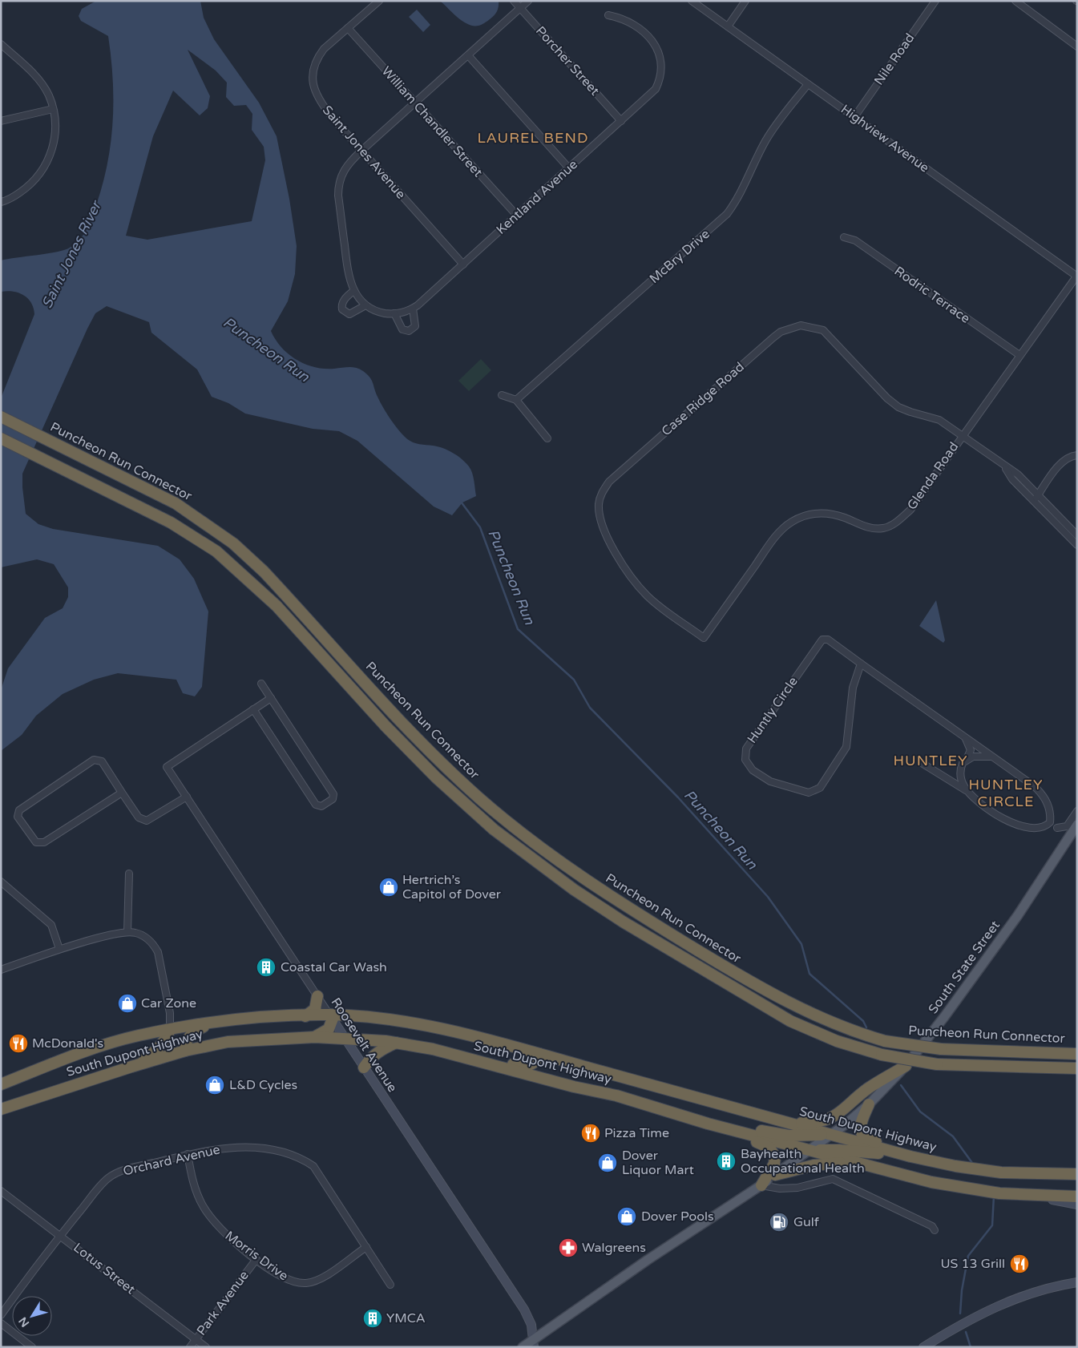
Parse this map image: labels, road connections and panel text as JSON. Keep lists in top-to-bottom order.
{
  "streets": {
    "highway": ["Puncheon Run Connector", "South Dupont Highway"],
    "main road": ["South State Street"],
    "street": [
      "Nile Road",
      "Porcher Street",
      "William Chandler Street",
      "Highview Avenue",
      "Saint Jones Avenue",
      "Kentland Avenue",
      "McBry Drive",
      "Rodric Terrace",
      "Case Ridge Road",
      "Glenda Road",
      "Huntly Circle",
      "Roosevelt Avenue",
      "Orchard Avenue",
      "Morris Drive",
      "Lotus Street",
      "Park Avenue"
    ]
  },
  "crossings": [
    ["Nile Road", "Highview Avenue"],
    ["Porcher Street", "Kentland Avenue"],
    ["William Chandler Street", "Saint Jones Avenue"],
    ["William Chandler Street", "Kentland Avenue"],
    ["Highview Avenue", "McBry Drive"],
    ["Highview Avenue", "Glenda Road"],
    ["Saint Jones Avenue", "Kentland Avenue"],
    ["Rodric Terrace", "Glenda Road"],
    ["Case Ridge Road", "Glenda Road"],
    ["South State Street", "Roosevelt Avenue"],
    ["South State Street", "South Dupont Highway"],
    ["Roosevelt Avenue", "South Dupont Highway"],
    ["Orchard Avenue", "Morris Drive"],
    ["Orchard Avenue", "Lotus Street"],
    ["Morris Drive", "Park Avenue"],
    ["Lotus Street", "Park Avenue"]
  ],
  "districts": ["LAUREL BEND", "HUNTLEY", "HUNTLEY CIRCLE"],
  "water": ["Saint Jones River", "Puncheon Run"],
  "places": {
    "shop": [
      "Hertrich’s Capitol of Dover",
      "Car Zone",
      "L&D Cycles",
      "Dover Liquor Mart",
      "Dover Pools"
    ],
    "building": ["Coastal Car Wash", "Bayhealth Occupational Health", "YMCA"],
    "restaurant": ["McDonald's", "Pizza Time", "US 13 Grill"],
    "fuel station": ["Gulf"],
    "pharmacy": ["Walgreens"]
  },
  "north": "bottom left"
}
